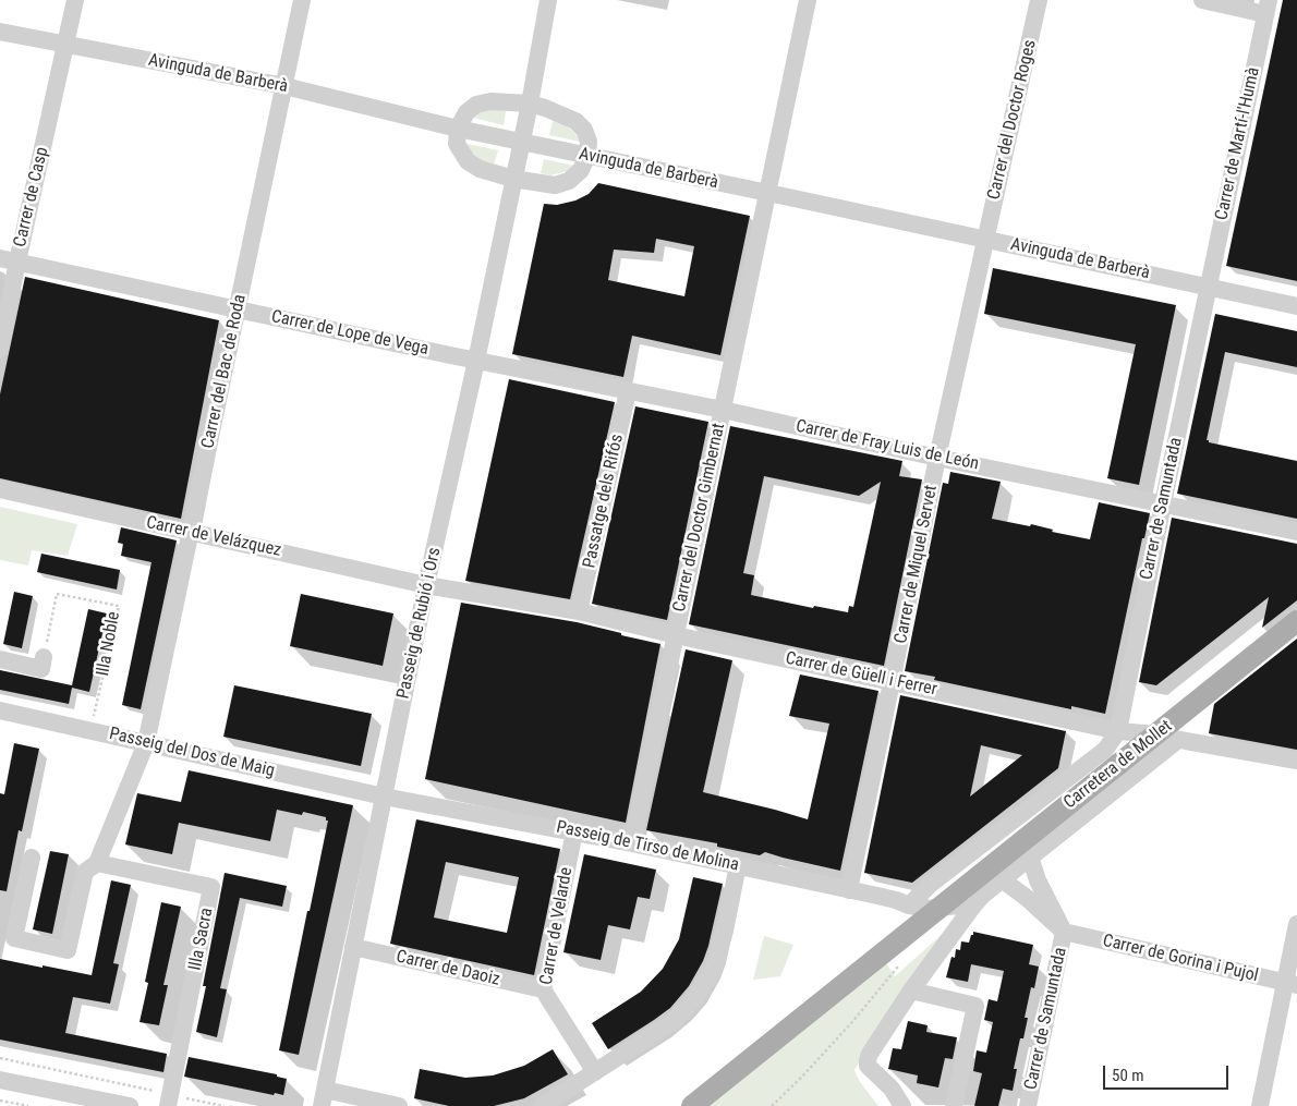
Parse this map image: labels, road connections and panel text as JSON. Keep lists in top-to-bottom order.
{
  "streets": {
    "main road": ["Carretera de Mollet"],
    "street": [
      "Avinguda de Barberà",
      "Carrer del Doctor Roges",
      "Carrer de Martí-l'Humà",
      "Carrer de Casp",
      "Carrer de Lope de Vega",
      "Carrer del Bac de Roda",
      "Carrer de Fray Luis de León",
      "Passatge dels Rifós",
      "Carrer de Samuntada",
      "Carrer del Doctor Gimbernat",
      "Carrer de Velázquez",
      "Carrer de Miquel Servet",
      "Passeig de Rubió i Ors",
      "Carrer de Güell i Ferrer",
      "Passeig del Dos de Maig",
      "Passeig de Tirso de Molina",
      "Carrer de Velarde",
      "Illa Sacra",
      "Carrer de Gorina i Pujol",
      "Carrer de Daoiz"
    ],
    "path": ["Illa Noble"]
  },
  "crossings": [
    ["Avinguda de Barberà", "Carrer del Doctor Roges"],
    ["Avinguda de Barberà", "Carrer de Martí-l'Humà"],
    ["Avinguda de Barberà", "Carrer de Casp"],
    ["Avinguda de Barberà", "Carrer del Bac de Roda"],
    ["Avinguda de Barberà", "Carrer de Samuntada"],
    ["Avinguda de Barberà", "Carrer del Doctor Gimbernat"],
    ["Avinguda de Barberà", "Carrer de Miquel Servet"],
    ["Avinguda de Barberà", "Passeig de Rubió i Ors"],
    ["Carrer del Doctor Roges", "Carrer de Miquel Servet"],
    ["Carrer de Martí-l'Humà", "Carrer de Samuntada"],
    ["Carrer de Casp", "Carrer de Lope de Vega"],
    ["Carrer de Lope de Vega", "Carrer del Bac de Roda"],
    ["Carrer de Lope de Vega", "Carrer de Fray Luis de León"],
    ["Carrer de Lope de Vega", "Passeig de Rubió i Ors"],
    ["Carrer del Bac de Roda", "Carrer de Velázquez"],
    ["Carrer del Bac de Roda", "Passeig del Dos de Maig"],
    ["Carrer de Fray Luis de León", "Passatge dels Rifós"],
    ["Carrer de Fray Luis de León", "Carrer de Samuntada"],
    ["Carrer de Fray Luis de León", "Carrer del Doctor Gimbernat"],
    ["Carrer de Fray Luis de León", "Carrer de Miquel Servet"],
    ["Carrer de Fray Luis de León", "Passeig de Rubió i Ors"],
    ["Passatge dels Rifós", "Carrer de Güell i Ferrer"],
    ["Carrer de Samuntada", "Carrer de Güell i Ferrer"],
    ["Carrer de Samuntada", "Carretera de Mollet"],
    ["Carrer de Samuntada", "Carrer de Gorina i Pujol"],
    ["Carrer del Doctor Gimbernat", "Carrer de Güell i Ferrer"],
    ["Carrer del Doctor Gimbernat", "Passeig de Tirso de Molina"],
    ["Carrer de Velázquez", "Passeig de Rubió i Ors"],
    ["Carrer de Velázquez", "Carrer de Güell i Ferrer"],
    ["Carrer de Miquel Servet", "Carrer de Güell i Ferrer"],
    ["Carrer de Miquel Servet", "Passeig de Tirso de Molina"],
    ["Passeig de Rubió i Ors", "Carrer de Güell i Ferrer"],
    ["Passeig de Rubió i Ors", "Passeig del Dos de Maig"],
    ["Passeig de Rubió i Ors", "Passeig de Tirso de Molina"],
    ["Passeig de Rubió i Ors", "Carrer de Daoiz"],
    ["Illa Noble", "Passeig del Dos de Maig"],
    ["Carrer de Güell i Ferrer", "Carretera de Mollet"],
    ["Passeig del Dos de Maig", "Passeig de Tirso de Molina"],
    ["Carretera de Mollet", "Passeig de Tirso de Molina"],
    ["Passeig de Tirso de Molina", "Carrer de Velarde"],
    ["Carrer de Velarde", "Carrer de Daoiz"]
  ],
  "scale_bar": "50 m"
}
